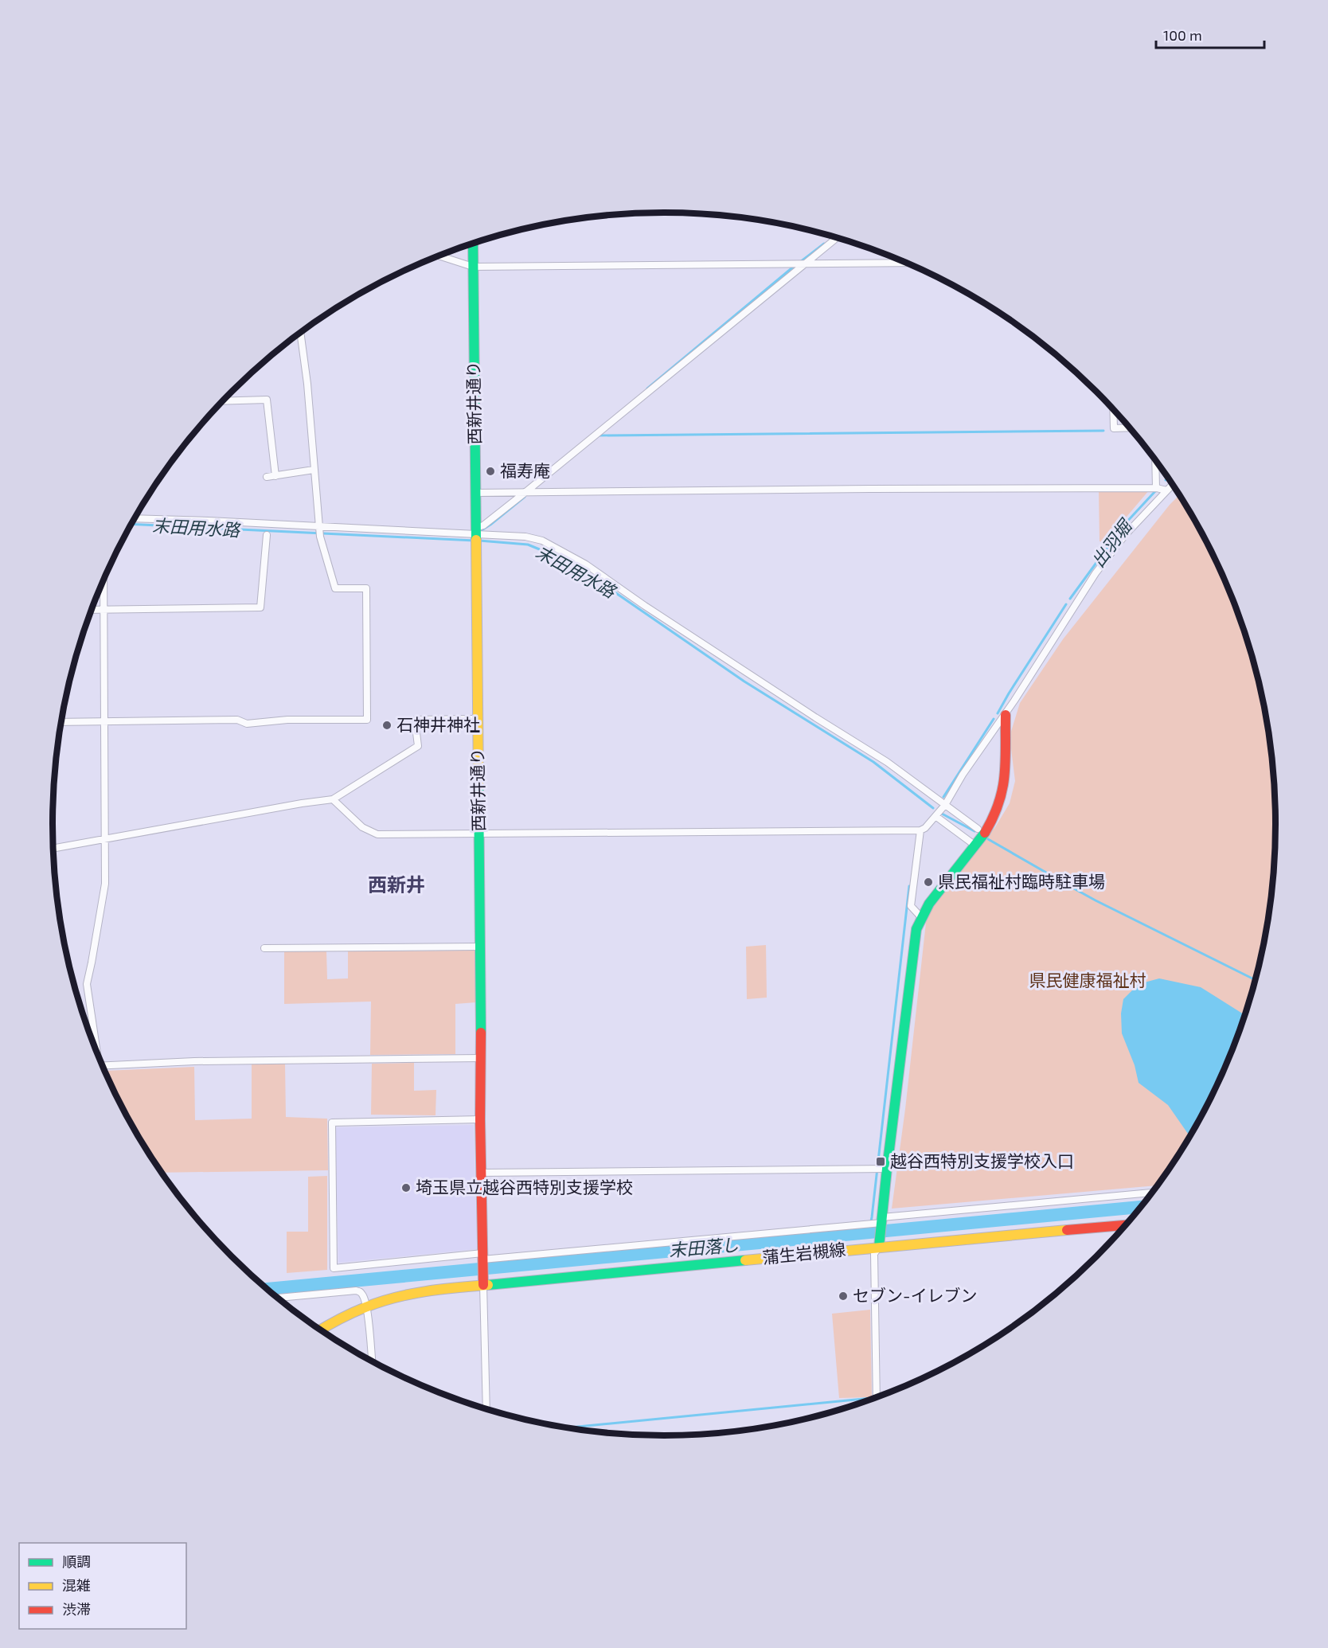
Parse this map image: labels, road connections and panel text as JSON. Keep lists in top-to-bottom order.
{
  "streets": {
    "street": ["西新井通り", "蒲生岩槻線"]
  },
  "crossings": [
    ["西新井通り", "蒲生岩槻線"]
  ],
  "districts": ["西新井"],
  "water": ["末田用水路", "出羽堀", "末田落し"],
  "parks": ["県民健康福祉村"],
  "places": {
    "other": [
      "福寿庵",
      "石神井神社",
      "県民福祉村臨時駐車場",
      "埼玉県立越谷西特別支援学校",
      "セブン-イレブン"
    ],
    "transit": ["越谷西特別支援学校入口"]
  },
  "legend": ["順調", "混雑", "渋滞"],
  "scale_bar": "100 m"
}
